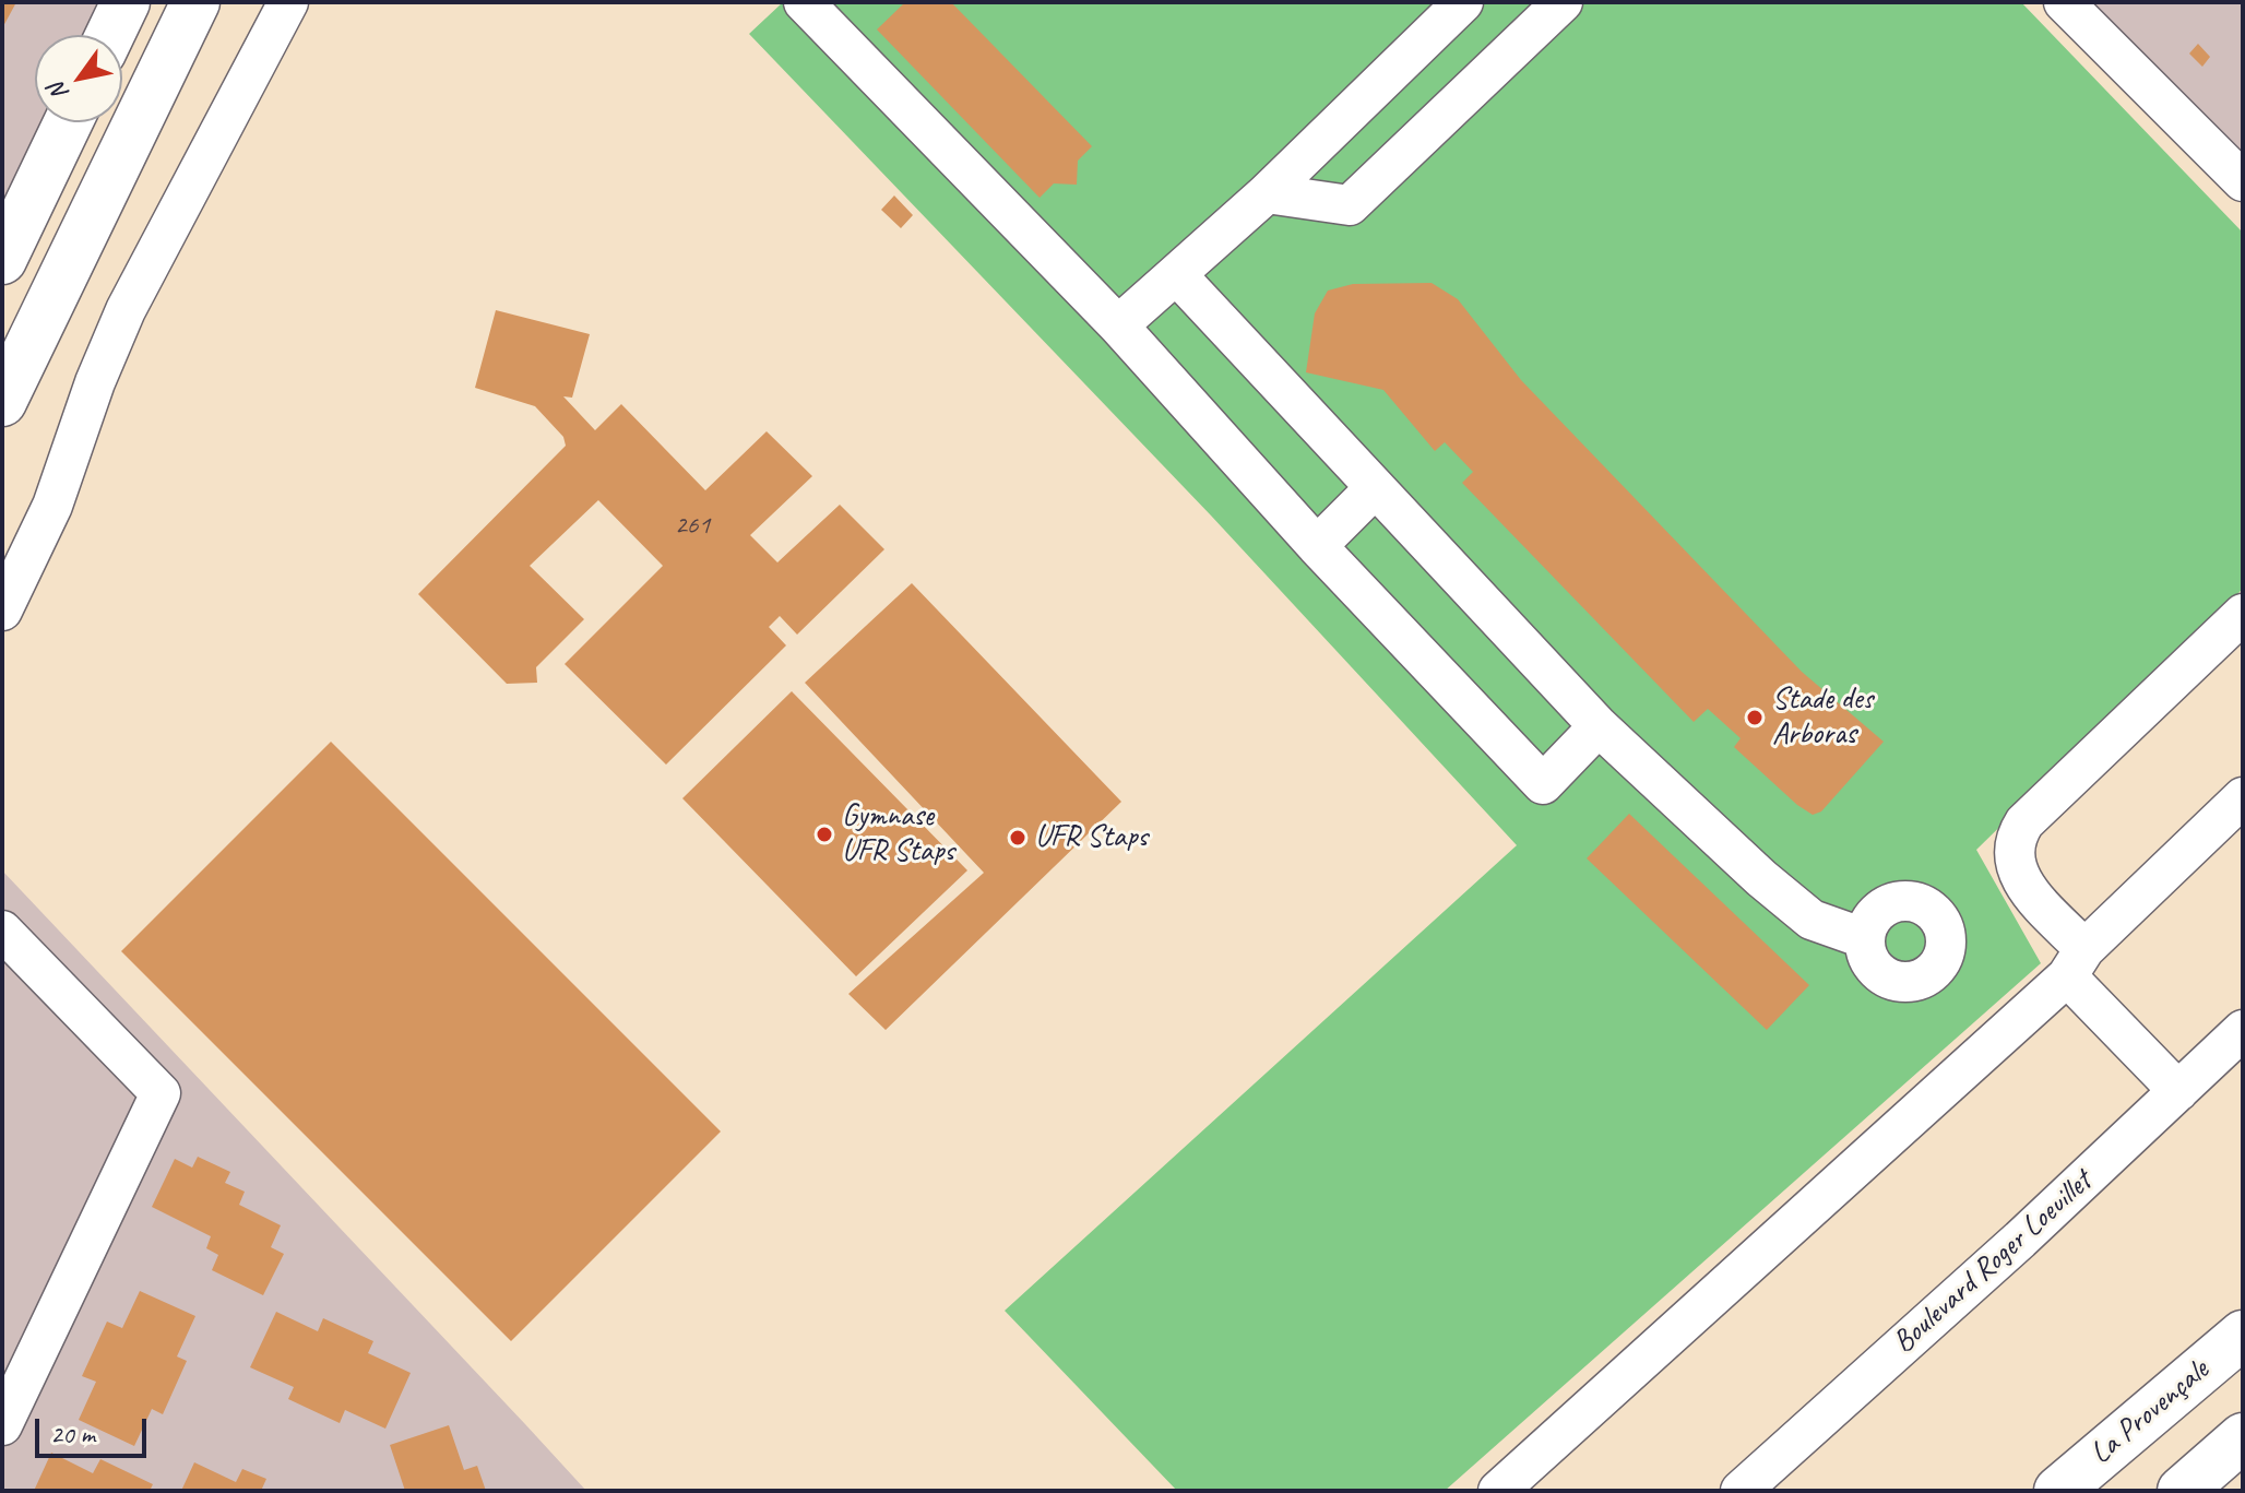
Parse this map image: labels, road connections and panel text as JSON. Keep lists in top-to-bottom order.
{
  "streets": {
    "main road": ["La Provençale"],
    "street": ["Boulevard Roger Loeuillet"]
  },
  "places": ["Stade des Arboras", "Gymnase UFR Staps", "UFR Staps"],
  "house_numbers": ["261"],
  "scale_bar": "20 m",
  "north": "bottom left"
}
